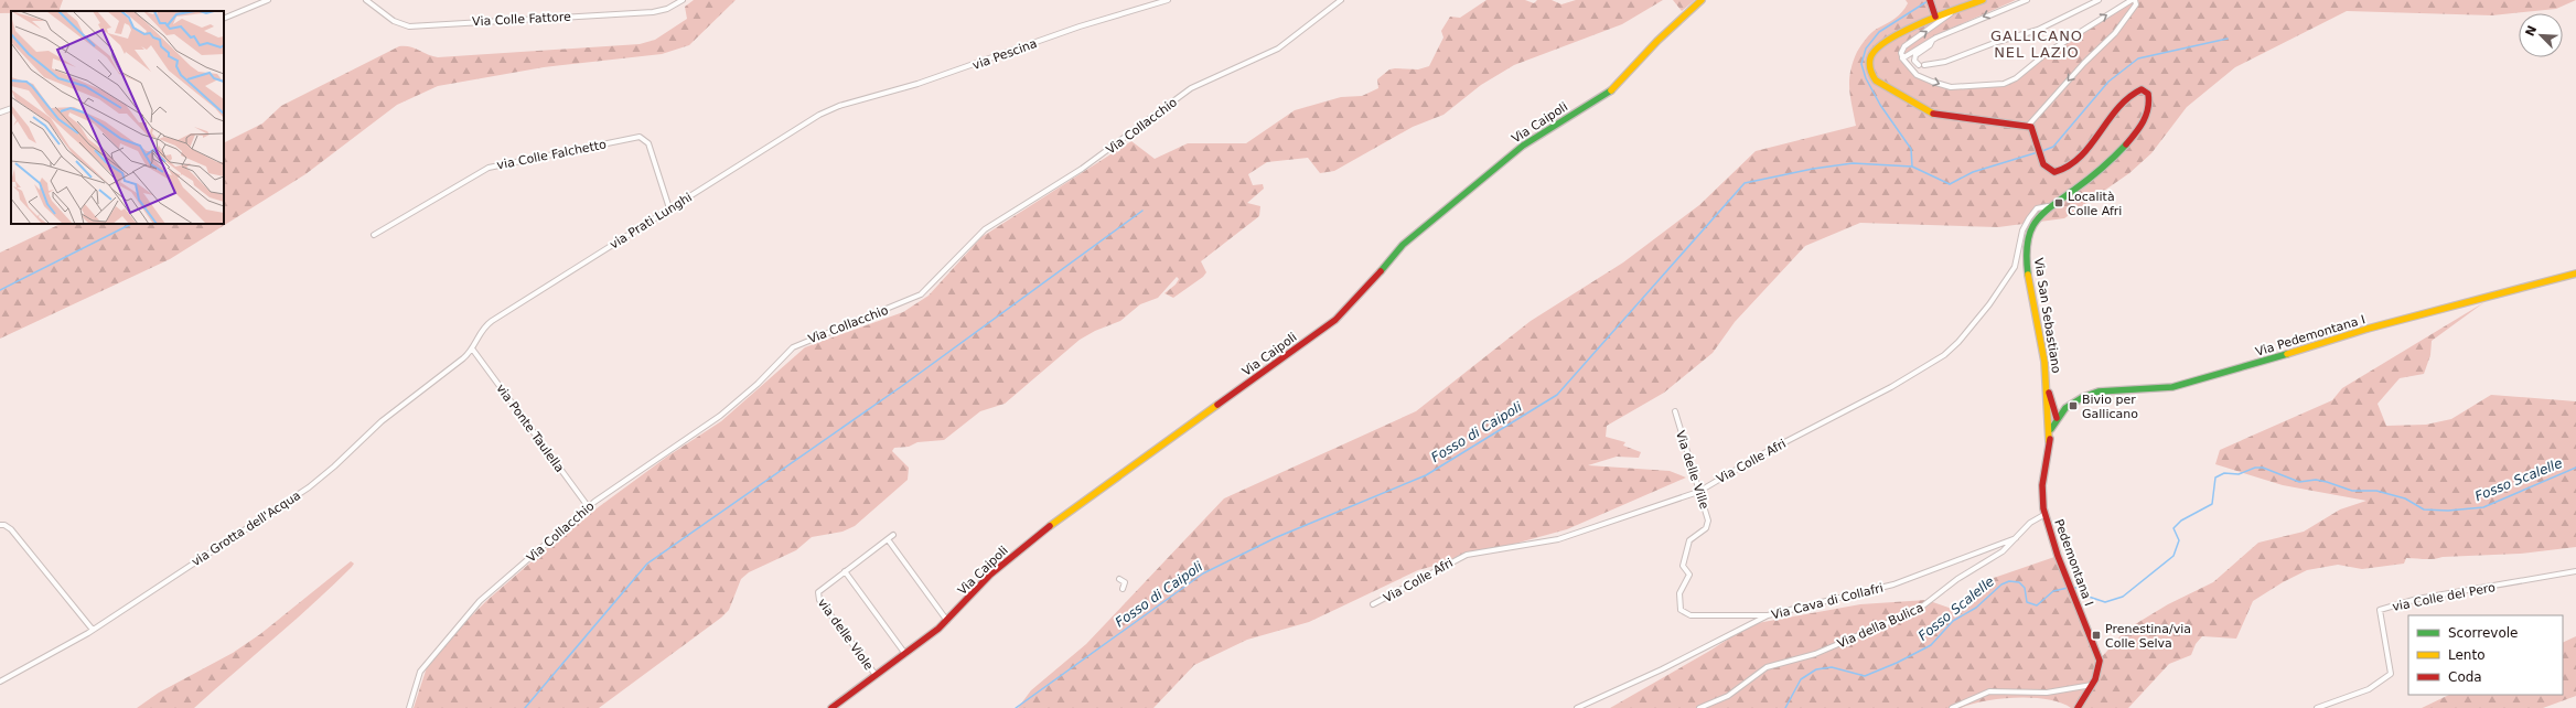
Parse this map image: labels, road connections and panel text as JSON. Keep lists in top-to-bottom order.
{
  "streets": {
    "street": [
      "Via Colle Fattore",
      "via Pescina",
      "Via Caipoli",
      "Via Collacchio",
      "via Colle Falchetto",
      "via Prati Lunghi",
      "Via San Sebastiano",
      "Via Pedemontana I",
      "via Ponte Taulella",
      "Via Colle Afri",
      "Via delle Ville",
      "via Grotta dell'Acqua",
      "Pedemontana I",
      "via Colle del Pero",
      "Via Cava di Collafri",
      "Via della Bulica",
      "via delle Viole"
    ]
  },
  "crossings": [
    ["via Pescina", "via Prati Lunghi"],
    ["Via Caipoli", "via delle Viole"],
    ["Via Collacchio", "via Ponte Taulella"],
    ["via Colle Falchetto", "via Prati Lunghi"],
    ["via Prati Lunghi", "via Ponte Taulella"],
    ["via Prati Lunghi", "via Grotta dell'Acqua"],
    ["Via San Sebastiano", "Via Pedemontana I"],
    ["Via San Sebastiano", "Via Colle Afri"],
    ["Via San Sebastiano", "Pedemontana I"],
    ["Via Pedemontana I", "Pedemontana I"],
    ["via Ponte Taulella", "via Grotta dell'Acqua"],
    ["Via Colle Afri", "Via delle Ville"],
    ["Via delle Ville", "Via Cava di Collafri"],
    ["Pedemontana I", "Via della Bulica"],
    ["Via Cava di Collafri", "Via della Bulica"]
  ],
  "districts": ["GALLICANO NEL LAZIO"],
  "water": ["Fosso di Caipoli", "Fosso Scalelle"],
  "places": {
    "transit": ["Località Colle Afri", "Bivio per Gallicano", "Prenestina/via Colle Selva"]
  },
  "legend": ["Scorrevole", "Lento", "Coda"],
  "north": "top left"
}
